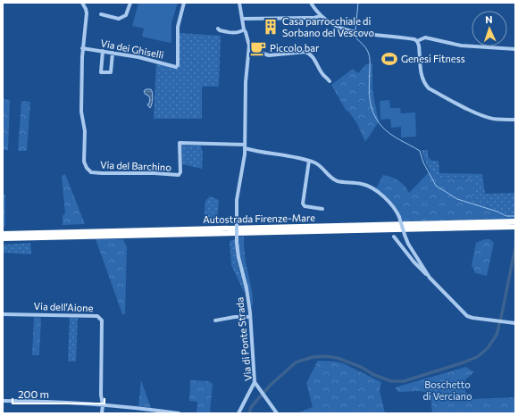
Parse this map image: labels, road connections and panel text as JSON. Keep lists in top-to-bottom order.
{
  "streets": {
    "highway": ["Autostrada Firenze-Mare"],
    "street": [
      "Via dei Ghiselli",
      "Via del Barchino",
      "Via dell'Aione",
      "Via di Ponte Strada"
    ]
  },
  "crossings": [
    ["Via dei Ghiselli", "Via del Barchino"],
    ["Via del Barchino", "Via di Ponte Strada"]
  ],
  "parks": ["Boschetto di Verciano"],
  "places": {
    "building": ["Casa parrocchiale di Sorbano del Vescovo"],
    "cafe": ["Piccolo bar"],
    "sports": ["Genesi Fitness"]
  },
  "scale_bar": "200 m",
  "north": "top"
}
